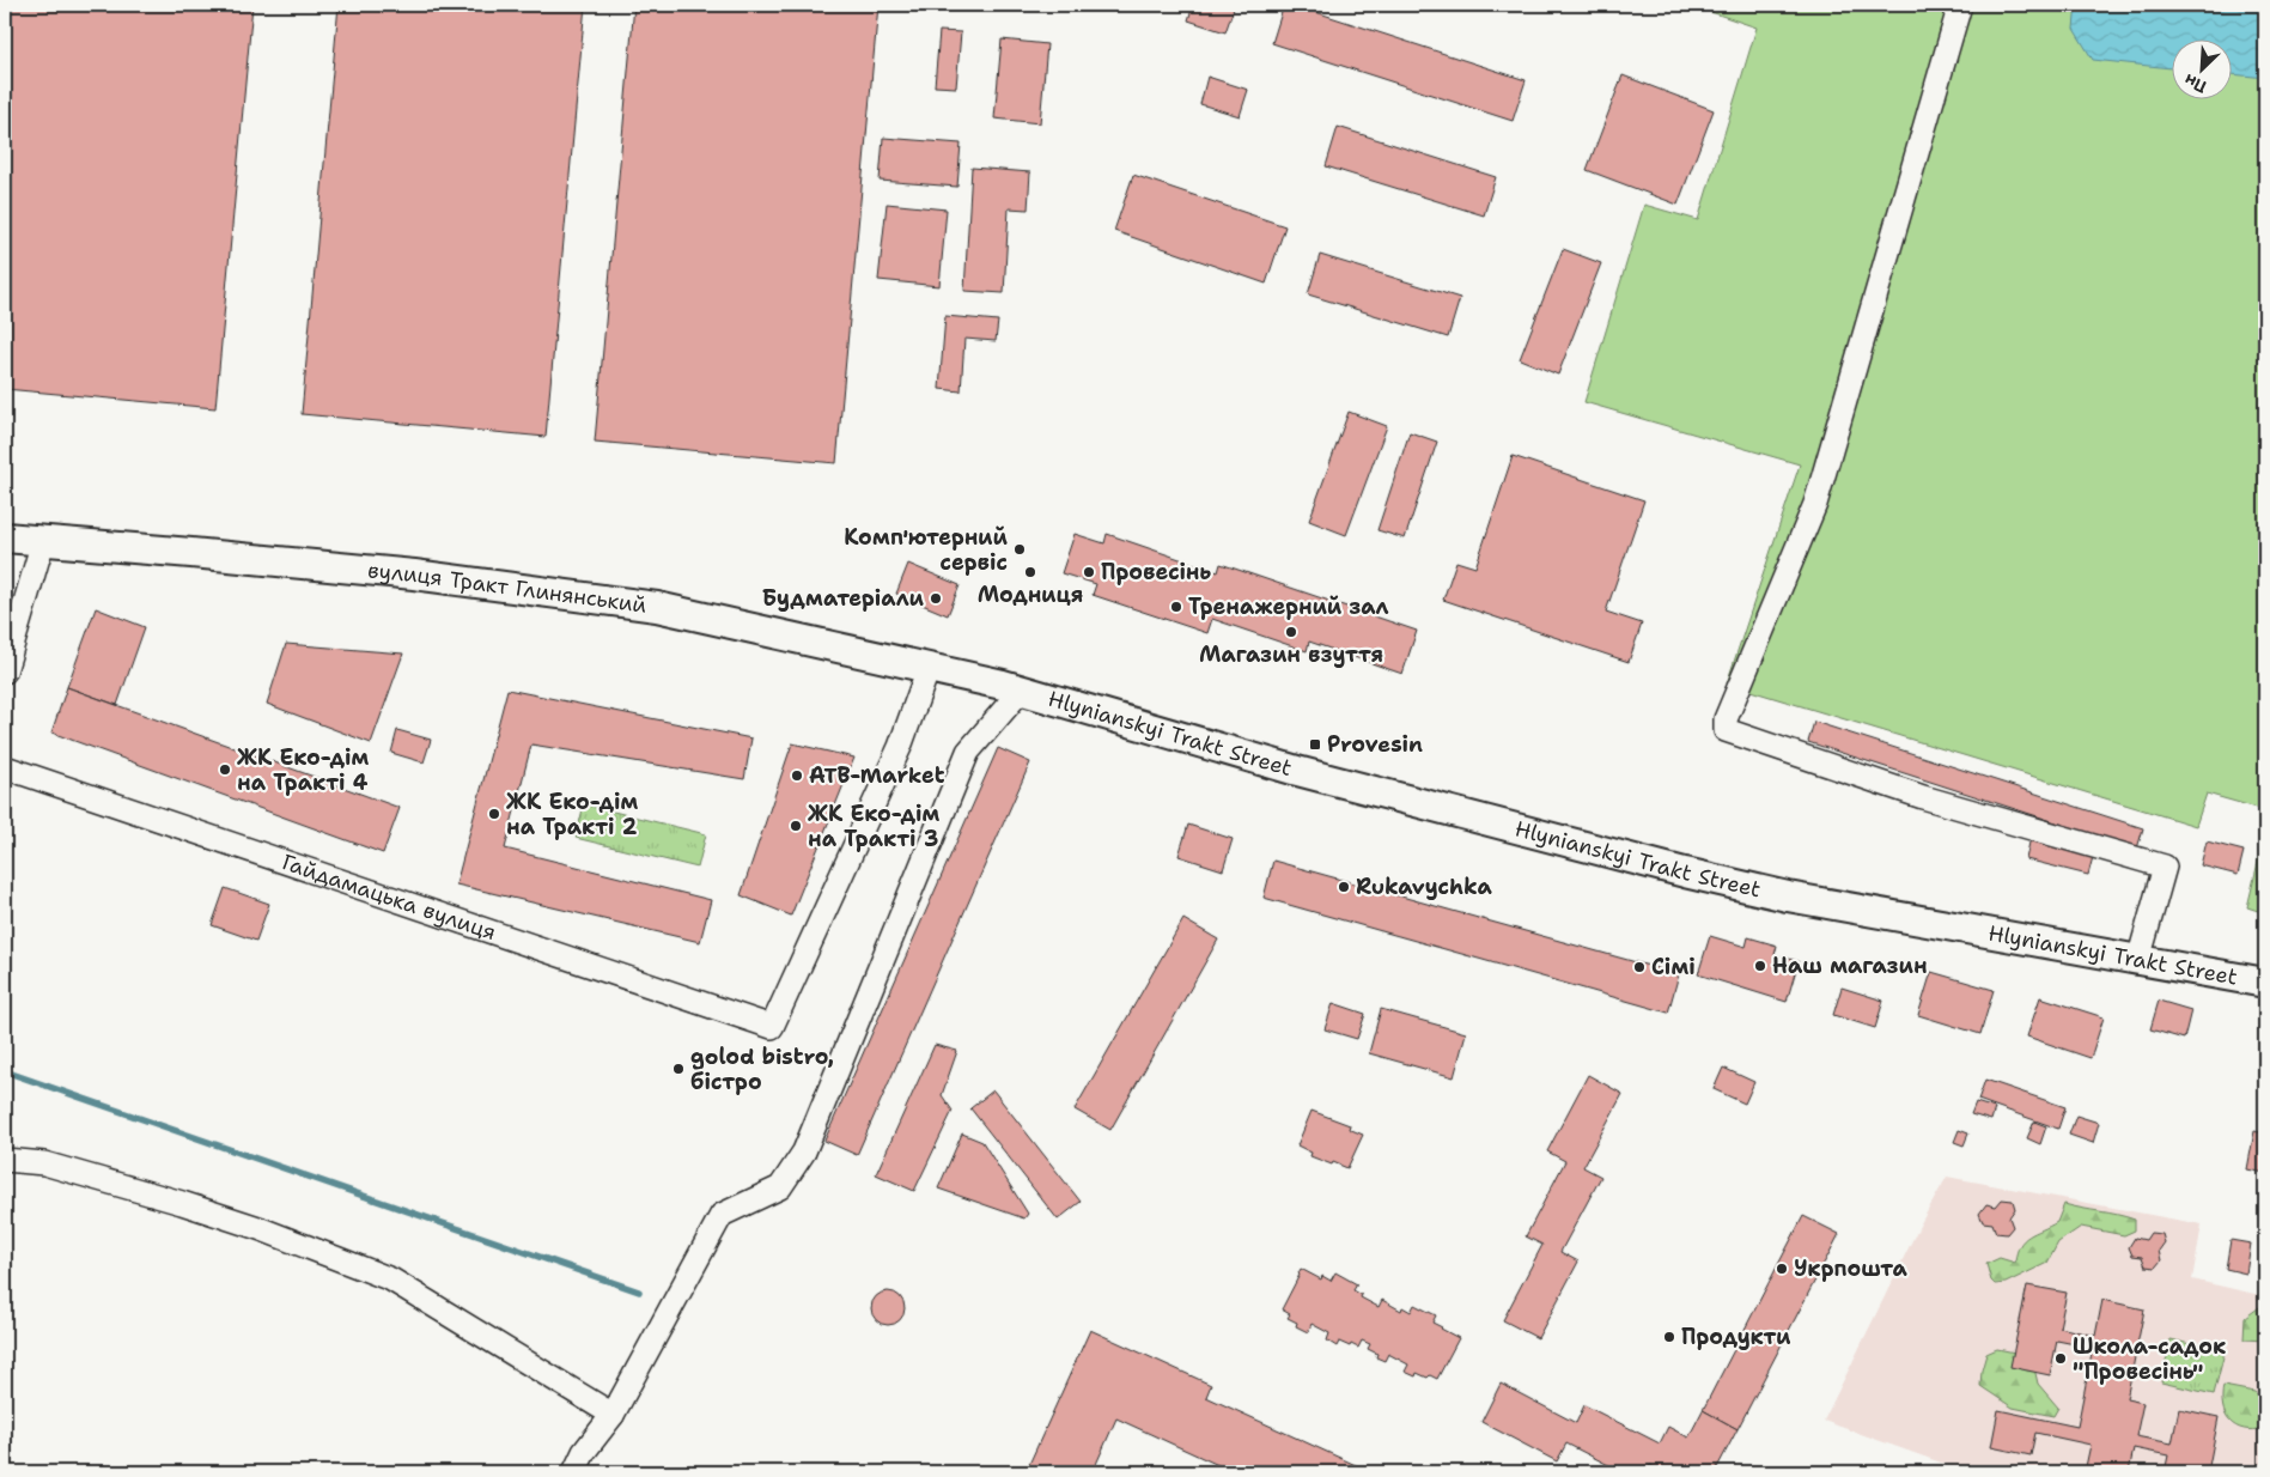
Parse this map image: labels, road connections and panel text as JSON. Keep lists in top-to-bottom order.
{
  "streets": {
    "main road": ["вулиця Тракт Глинянський", "Hlynianskyi Trakt Street"],
    "street": ["Гайдамацька вулиця"]
  },
  "crossings": [
    ["вулиця Тракт Глинянський", "Hlynianskyi Trakt Street"],
    ["вулиця Тракт Глинянський", "Гайдамацька вулиця"]
  ],
  "places": {
    "other": [
      "Комп'ютерний сервіс",
      "Модниця",
      "Провесінь",
      "Будматеріали",
      "Тренажерний зал",
      "Магазин взуття",
      "ЖК Еко-дім на Тракті 4",
      "ATB-Market",
      "ЖК Еко-дім на Тракті 2",
      "ЖК Еко-дім на Тракті 3",
      "Rukavychka",
      "Наш магазин",
      "Сімі",
      "golod bistro, бістро",
      "Укрпошта",
      "Продукти",
      "Школа-садок \"Провесінь\""
    ],
    "transit": ["Provesin"]
  },
  "north": "bottom left"
}
